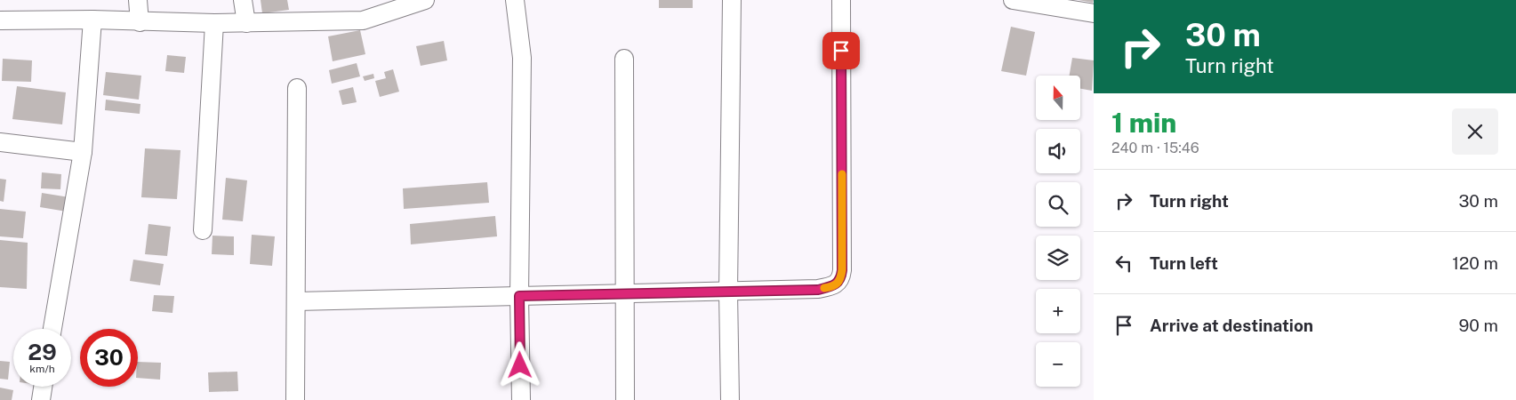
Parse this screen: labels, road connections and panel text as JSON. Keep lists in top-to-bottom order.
{
  "north": "top",
  "page": {
    "turn": ["30 m", "Turn right"],
    "map_buttons": ["+", "−"],
    "heading": ["1 min", "240 m · 15:46"],
    "list": [
      {
        "name": "Turn right",
        "value": "30 m"
      },
      {
        "name": "Turn left",
        "value": "120 m"
      },
      {
        "name": "Arrive at destination",
        "value": "90 m"
      }
    ],
    "speed": "29 km/h",
    "limit": "30"
  }
}
